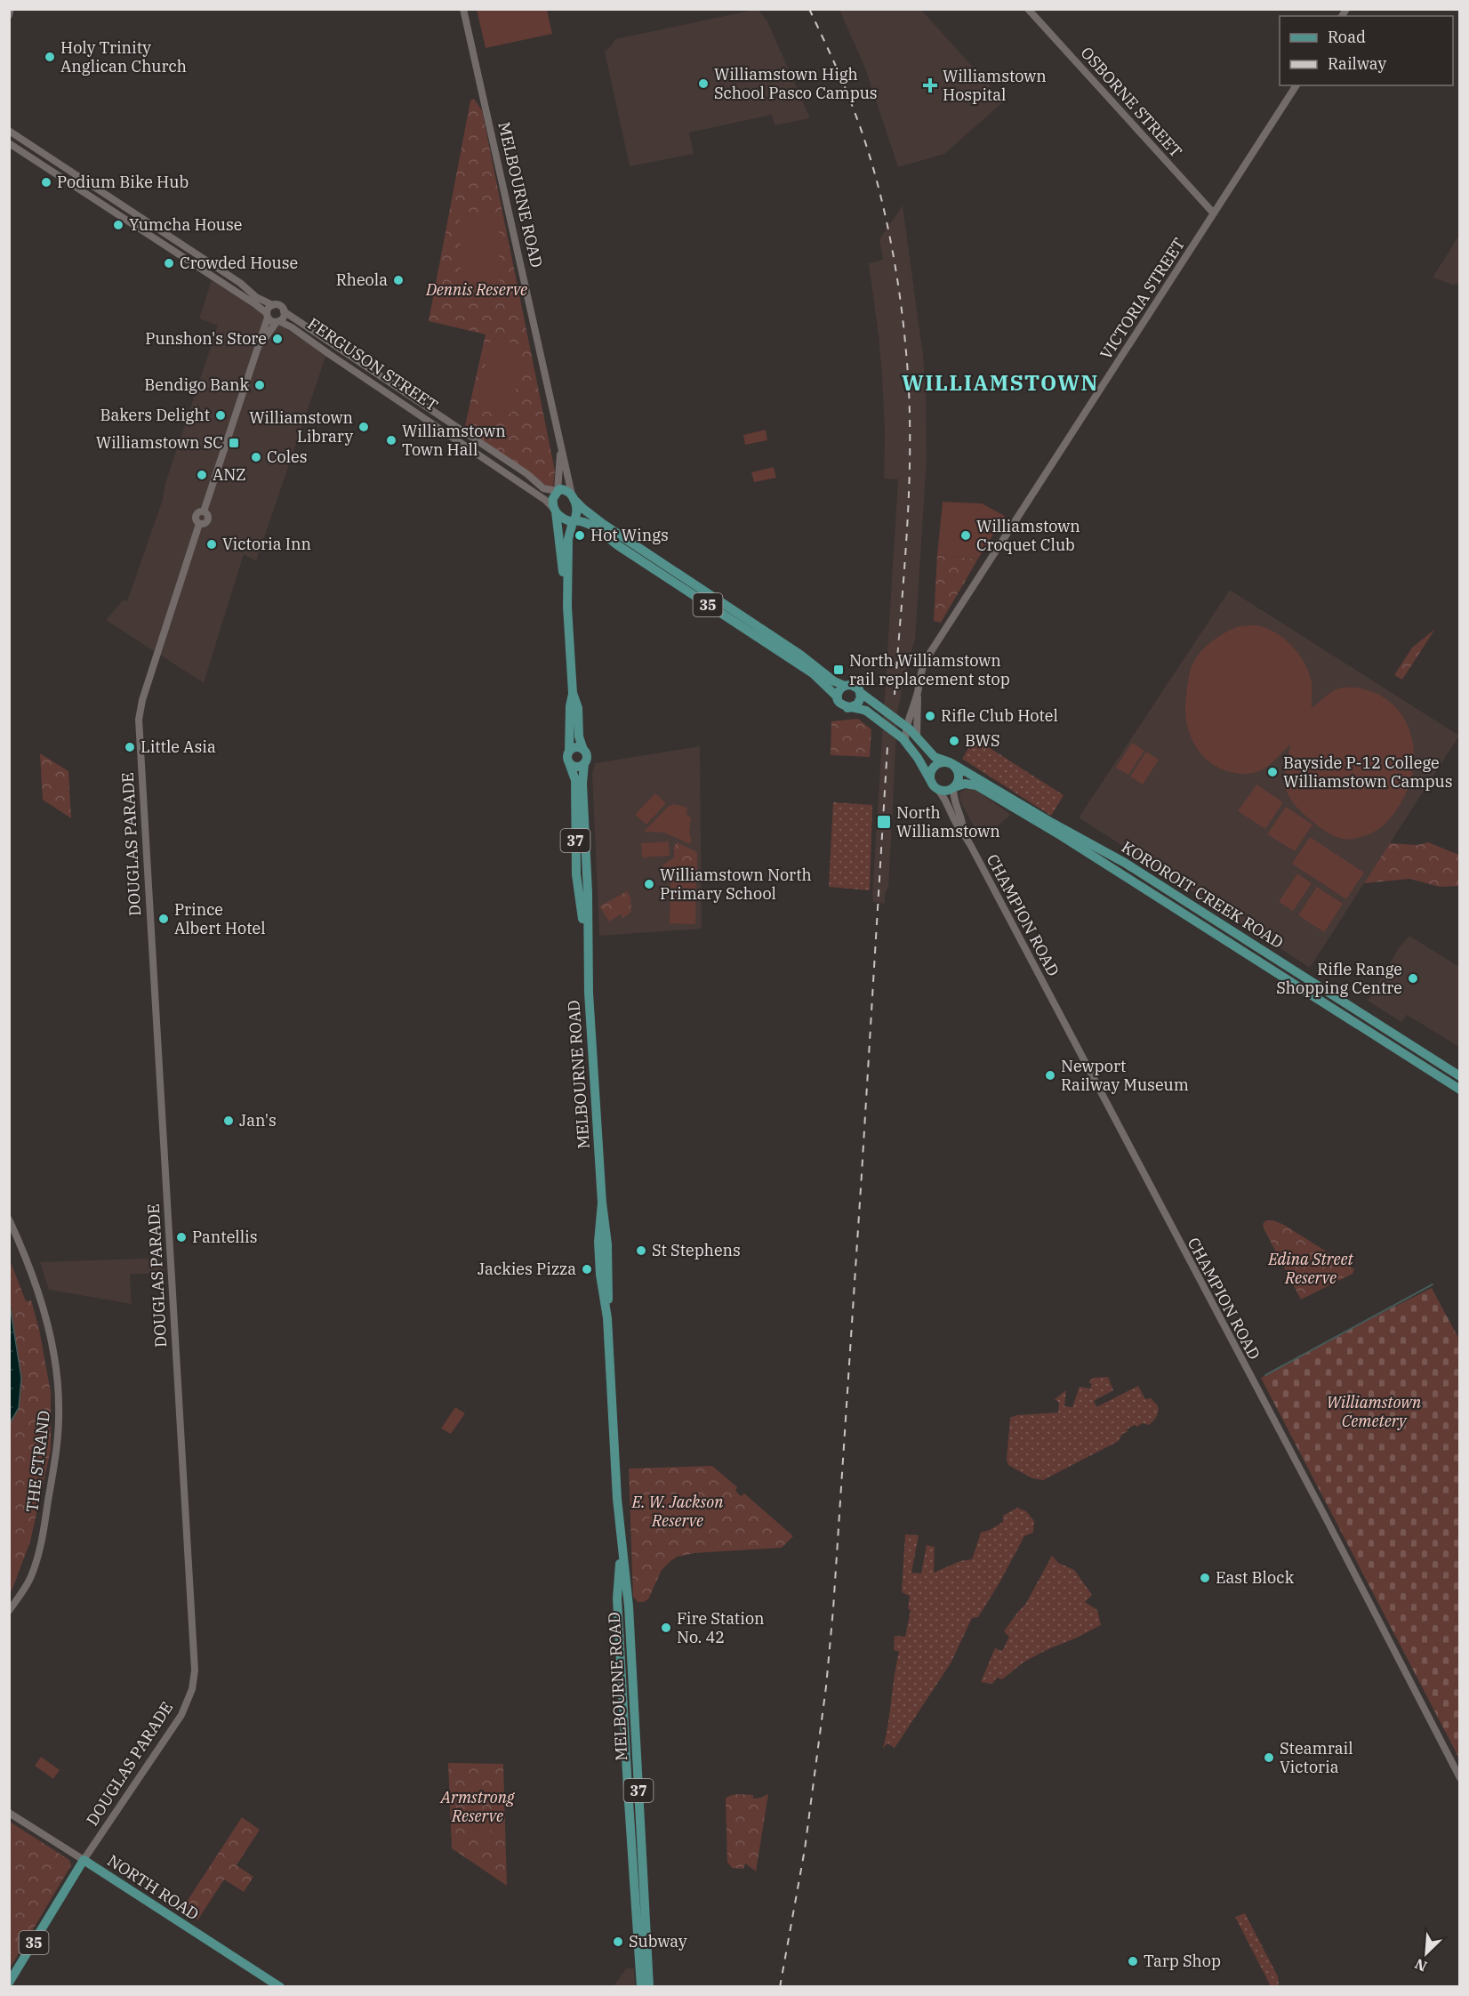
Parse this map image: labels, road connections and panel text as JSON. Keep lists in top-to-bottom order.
{
  "streets": {
    "main road": [
      "MELBOURNE ROAD",
      "35",
      "37",
      "DOUGLAS PARADE",
      "KOROROIT CREEK ROAD",
      "NORTH ROAD"
    ],
    "street": [
      "OSBORNE STREET",
      "VICTORIA STREET",
      "FERGUSON STREET",
      "CHAMPION ROAD",
      "THE STRAND"
    ]
  },
  "crossings": [
    ["OSBORNE STREET", "VICTORIA STREET"],
    ["MELBOURNE ROAD", "FERGUSON STREET"],
    ["MELBOURNE ROAD", "35"],
    ["MELBOURNE ROAD", "37"],
    ["VICTORIA STREET", "35"],
    ["FERGUSON STREET", "35"],
    ["FERGUSON STREET", "37"],
    ["35", "37"],
    ["35", "DOUGLAS PARADE"],
    ["35", "KOROROIT CREEK ROAD"],
    ["35", "CHAMPION ROAD"],
    ["DOUGLAS PARADE", "NORTH ROAD"],
    ["KOROROIT CREEK ROAD", "CHAMPION ROAD"]
  ],
  "districts": ["WILLIAMSTOWN"],
  "parks": [
    "Dennis Reserve",
    "Edina Street Reserve",
    "Williamstown Cemetery",
    "E. W. Jackson Reserve",
    "Armstrong Reserve"
  ],
  "places": {
    "other": [
      "Holy Trinity Anglican Church",
      "Williamstown High School Pasco Campus",
      "Podium Bike Hub",
      "Yumcha House",
      "Crowded House",
      "Rheola",
      "Punshon's Store",
      "Bendigo Bank",
      "Bakers Delight",
      "Williamstown Library",
      "Williamstown Town Hall",
      "Coles",
      "ANZ",
      "Hot Wings",
      "Williamstown Croquet Club",
      "Victoria Inn",
      "Rifle Club Hotel",
      "BWS",
      "Little Asia",
      "Bayside P-12 College Williamstown Campus",
      "Williamstown North Primary School",
      "Prince Albert Hotel",
      "Rifle Range Shopping Centre",
      "Newport Railway Museum",
      "Jan's",
      "Pantellis",
      "St Stephens",
      "Jackies Pizza",
      "East Block",
      "Fire Station No. 42",
      "Steamrail Victoria",
      "Subway",
      "Tarp Shop"
    ],
    "health": ["Williamstown Hospital"],
    "transit": ["Williamstown SC", "North Williamstown rail replacement stop", "North Williamstown"]
  },
  "legend": ["Road", "Railway"],
  "north": "bottom left"
}
